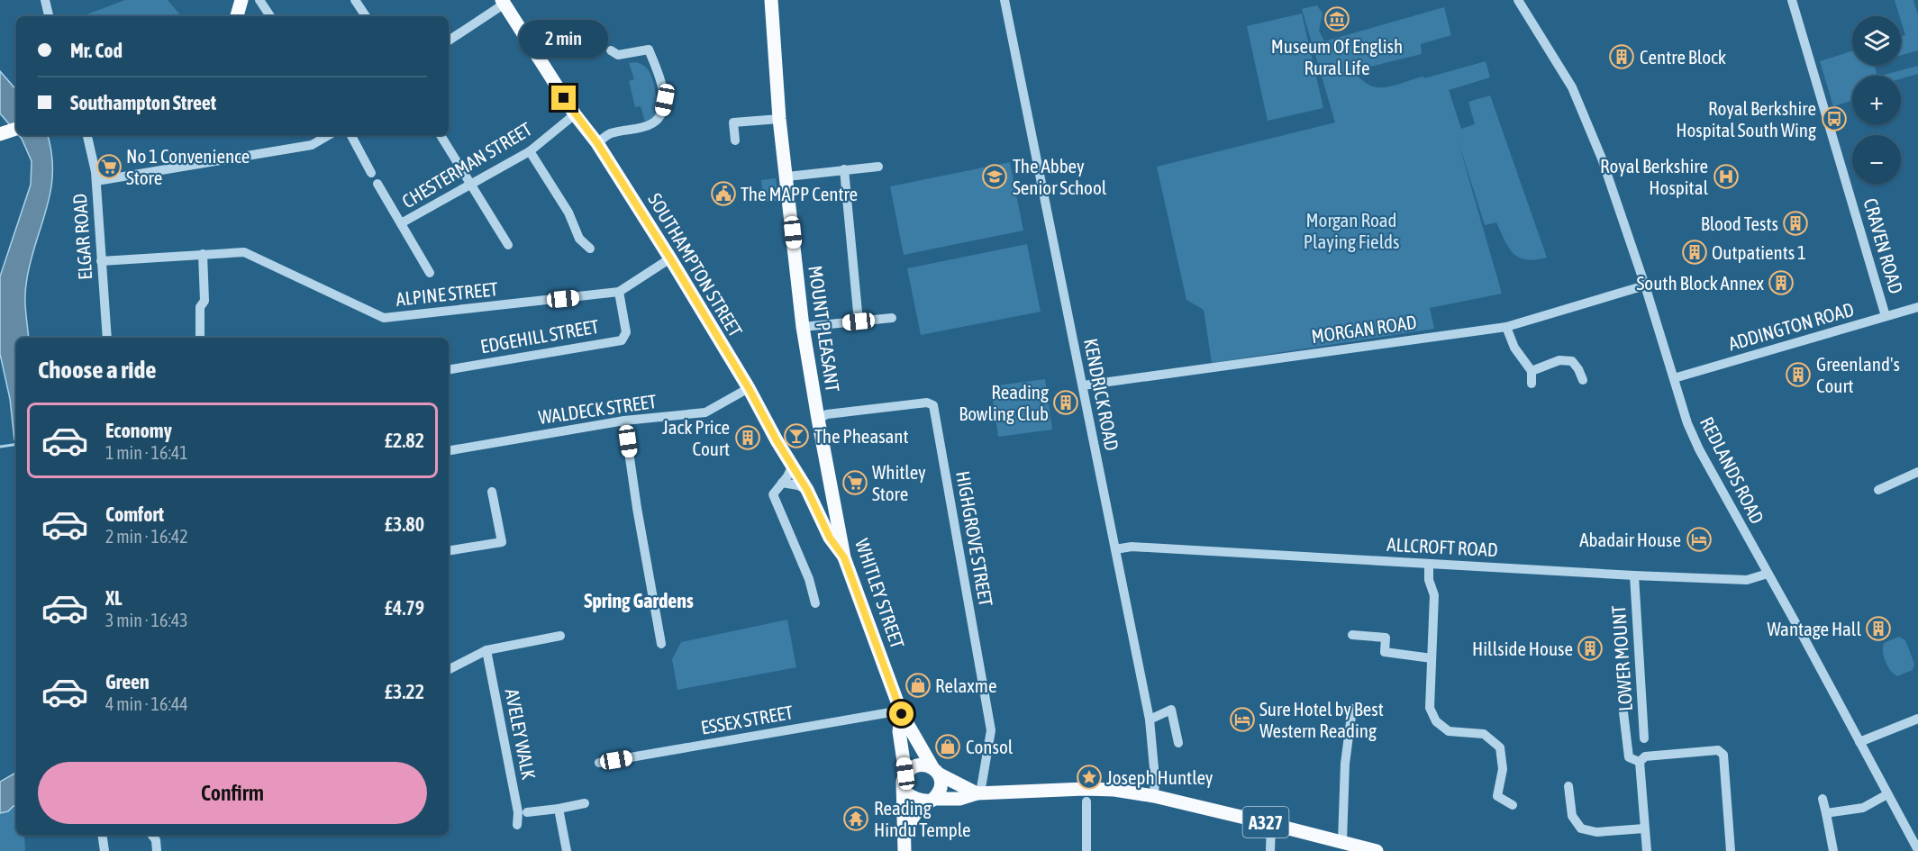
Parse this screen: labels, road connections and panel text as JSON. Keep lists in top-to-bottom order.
{
  "streets": {
    "main road": [
      "SOUTHAMPTON STREET",
      "MOUNT PLEASANT",
      "WHITLEY STREET",
      "A327"
    ],
    "street": [
      "CHESTERMAN STREET",
      "ELGAR ROAD",
      "CRAVEN ROAD",
      "ALPINE STREET",
      "ADDINGTON ROAD",
      "MORGAN ROAD",
      "EDGEHILL STREET",
      "KENDRICK ROAD",
      "WALDECK STREET",
      "REDLANDS ROAD",
      "HIGHGROVE STREET",
      "ALLCROFT ROAD",
      "LOWER MOUNT",
      "ESSEX STREET",
      "AVELEY WALK"
    ]
  },
  "crossings": [
    ["CHESTERMAN STREET", "SOUTHAMPTON STREET"],
    ["ELGAR ROAD", "ALPINE STREET"],
    ["CRAVEN ROAD", "ADDINGTON ROAD"],
    ["SOUTHAMPTON STREET", "ALPINE STREET"],
    ["SOUTHAMPTON STREET", "WALDECK STREET"],
    ["SOUTHAMPTON STREET", "WHITLEY STREET"],
    ["ALPINE STREET", "EDGEHILL STREET"],
    ["ADDINGTON ROAD", "REDLANDS ROAD"],
    ["MOUNT PLEASANT", "HIGHGROVE STREET"],
    ["MOUNT PLEASANT", "WHITLEY STREET"],
    ["MORGAN ROAD", "KENDRICK ROAD"],
    ["MORGAN ROAD", "REDLANDS ROAD"],
    ["KENDRICK ROAD", "ALLCROFT ROAD"],
    ["KENDRICK ROAD", "A327"],
    ["REDLANDS ROAD", "ALLCROFT ROAD"],
    ["HIGHGROVE STREET", "WHITLEY STREET"],
    ["HIGHGROVE STREET", "A327"],
    ["ALLCROFT ROAD", "LOWER MOUNT"],
    ["WHITLEY STREET", "ESSEX STREET"],
    ["WHITLEY STREET", "A327"]
  ],
  "districts": ["Spring Gardens"],
  "parks": ["Morgan Road Playing Fields"],
  "places": {
    "museum": ["Museum Of English Rural Life"],
    "building": [
      "Centre Block",
      "Blood Tests",
      "Outpatients 1",
      "South Block Annex",
      "Greenland's Court",
      "Reading Bowling Club",
      "Jack Price Court",
      "Wantage Hall",
      "Hillside House"
    ],
    "bus stop": ["Royal Berkshire Hospital South Wing"],
    "supermarket": ["No 1 Convenience Store", "Whitley Store"],
    "school or university": ["The Abbey Senior School"],
    "hospital": ["Royal Berkshire Hospital"],
    "public building": ["The MAPP Centre"],
    "bar": ["The Pheasant"],
    "hotel": ["Abadair House", "Sure Hotel by Best Western Reading"],
    "shop": ["Relaxme", "Consol"],
    "place": ["Joseph Huntley"],
    "temple": ["Reading Hindu Temple"]
  },
  "page": {
    "map_buttons": ["+", "−"],
    "banner": ["Mr. Cod", "Southampton Street"],
    "bubble": "2 min",
    "heading": "Choose a ride",
    "list": [
      {
        "name": "Economy",
        "note": "1 min · 16:41",
        "value": "£2.82"
      },
      {
        "name": "Comfort",
        "note": "2 min · 16:42",
        "value": "£3.80"
      },
      {
        "name": "XL",
        "note": "3 min · 16:43",
        "value": "£4.79"
      },
      {
        "name": "Green",
        "note": "4 min · 16:44",
        "value": "£3.22"
      }
    ],
    "buttons": "Confirm"
  }
}
